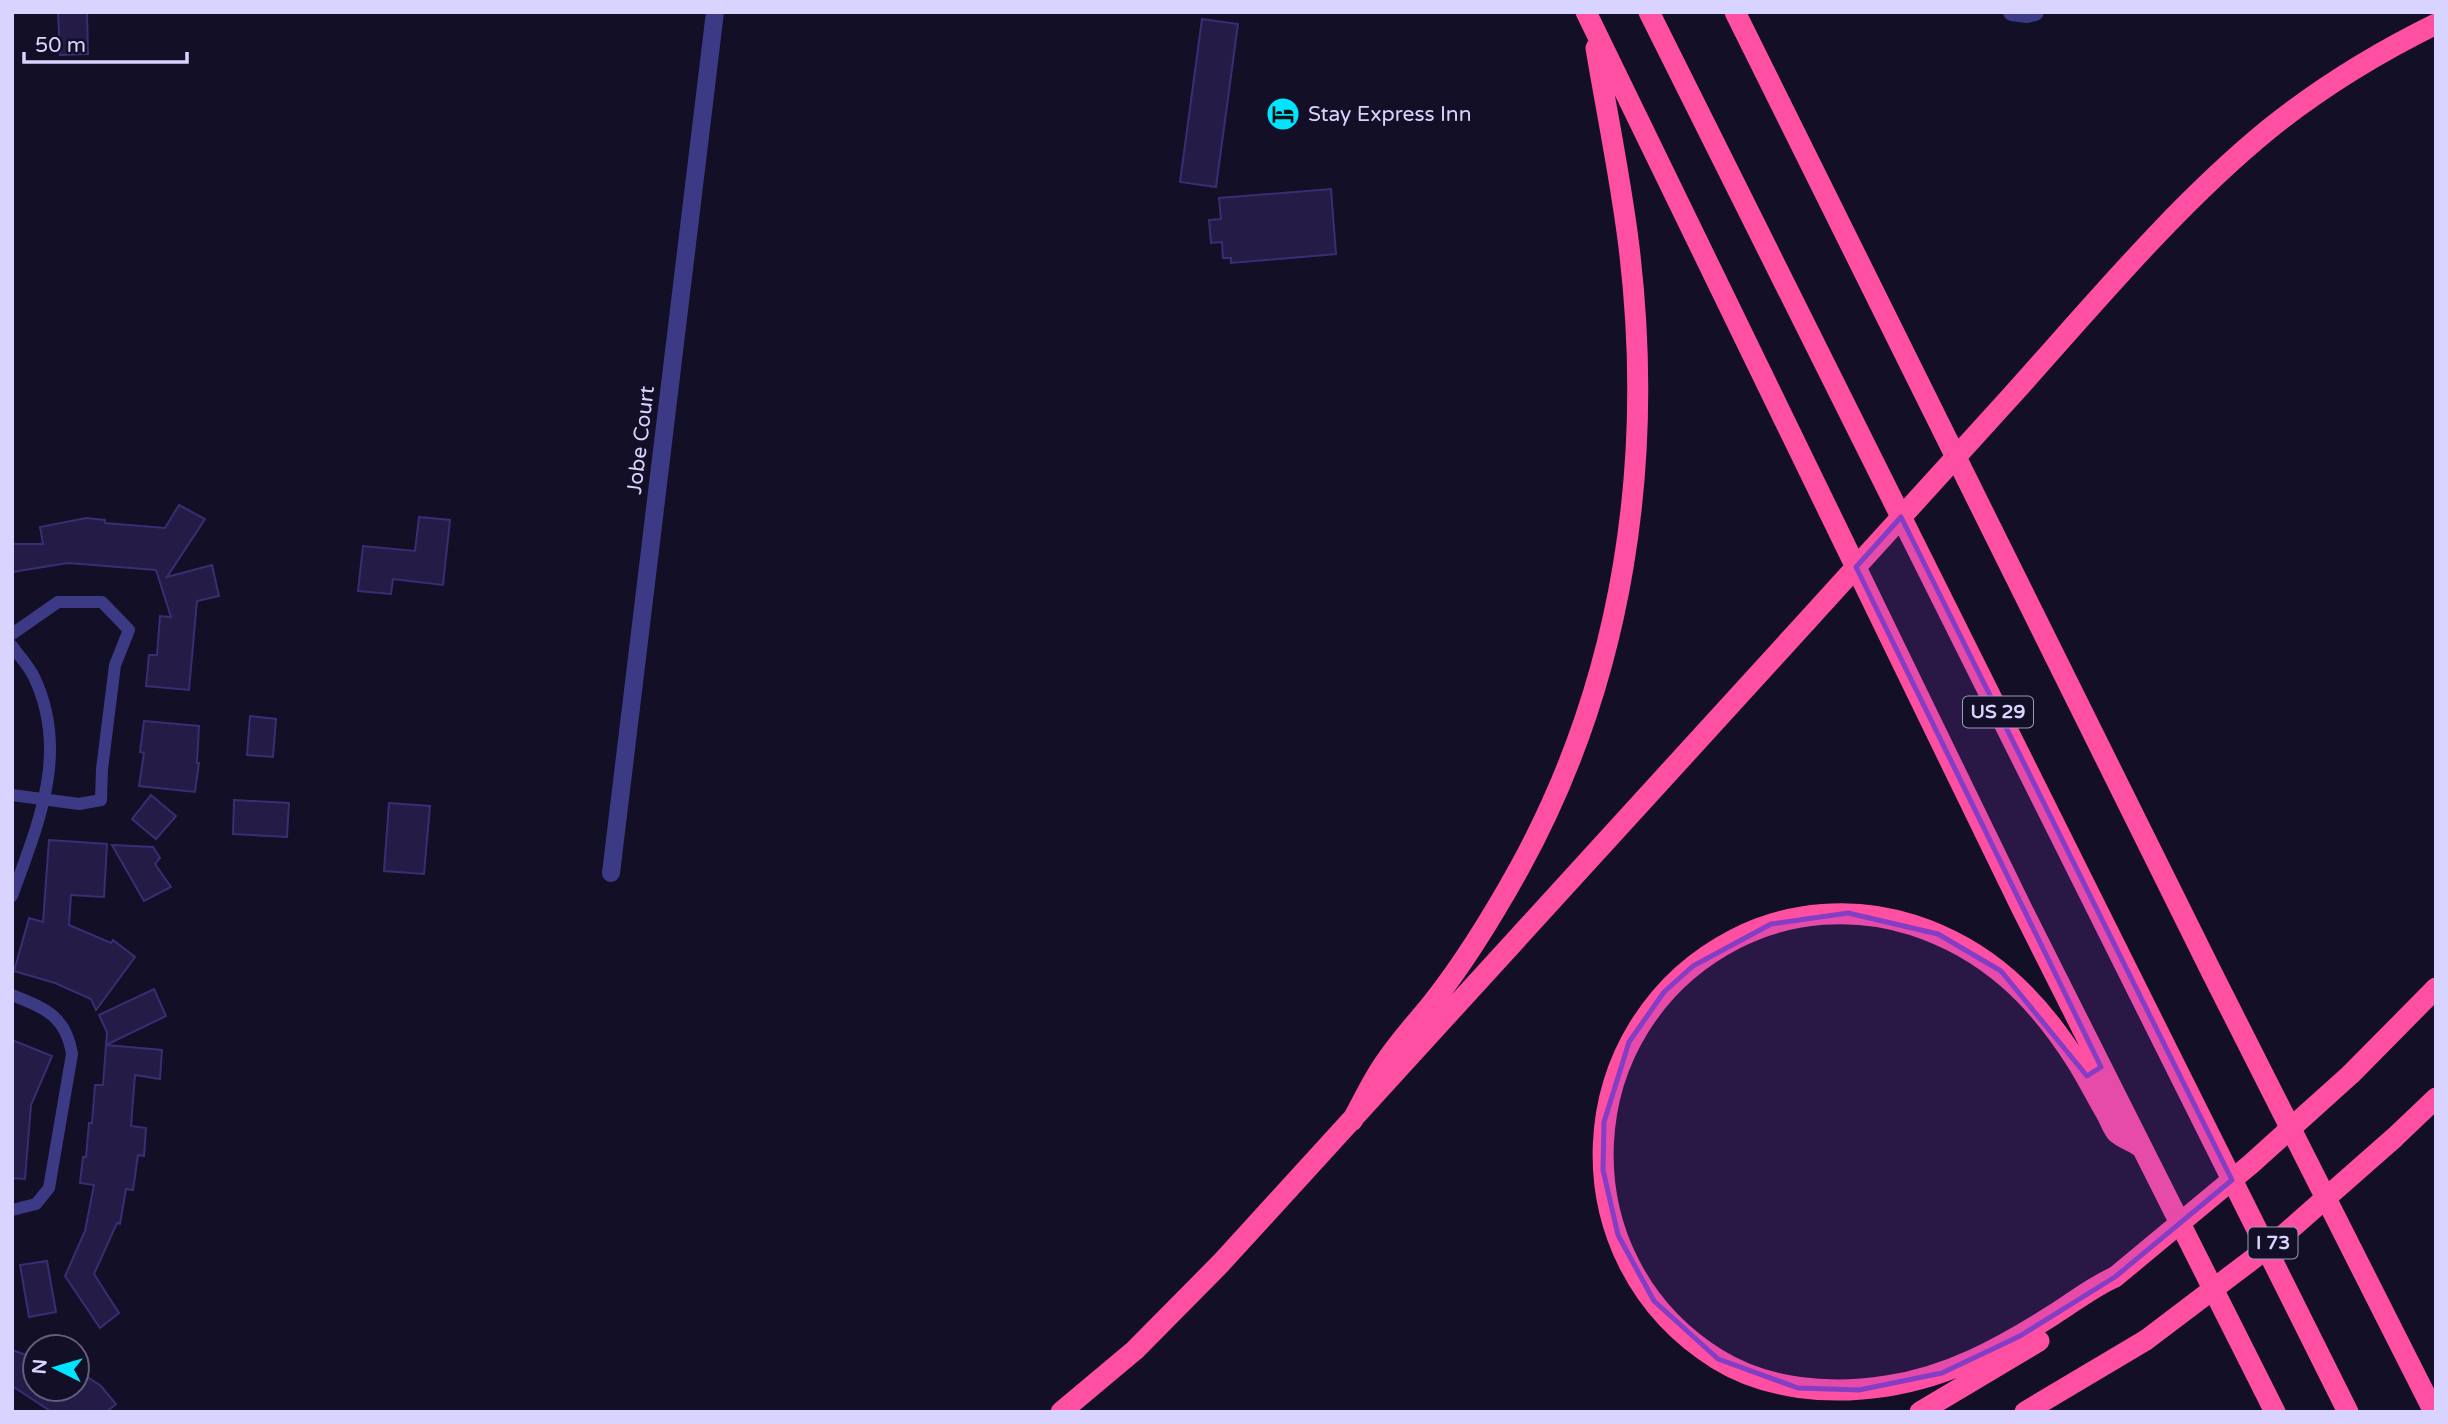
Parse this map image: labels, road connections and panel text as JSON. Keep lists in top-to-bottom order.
{
  "streets": {
    "highway": ["US 29", "I 73"],
    "street": ["Jobe Court"]
  },
  "places": {
    "hotel": ["Stay Express Inn"]
  },
  "scale_bar": "50 m",
  "north": "left"
}
